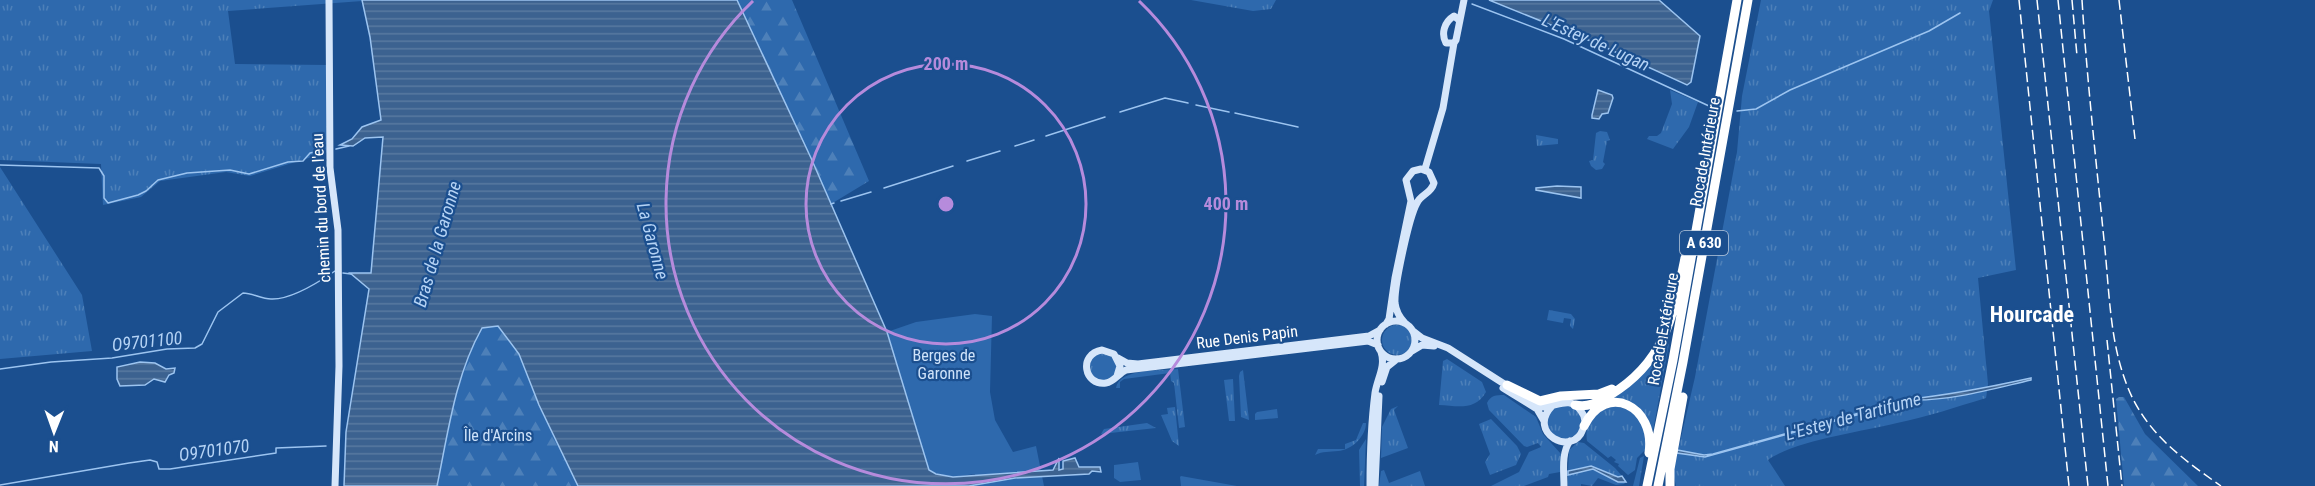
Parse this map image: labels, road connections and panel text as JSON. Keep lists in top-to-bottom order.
{
  "streets": {
    "highway": ["Rocade Intérieure", "A 630", "Rocade Extérieure"],
    "main road": ["chemin du bord de l'eau", "Rue Denis Papin"]
  },
  "districts": ["Hourcade"],
  "water": [
    "L'Estey de Lugan",
    "La Garonne",
    "Bras de la Garonne",
    "O9701100",
    "L'Estey de Tartifume",
    "O9701070"
  ],
  "parks": ["Berges de Garonne", "Île d'Arcins"],
  "north": "bottom",
  "rings": ["200 m", "400 m"]
}
